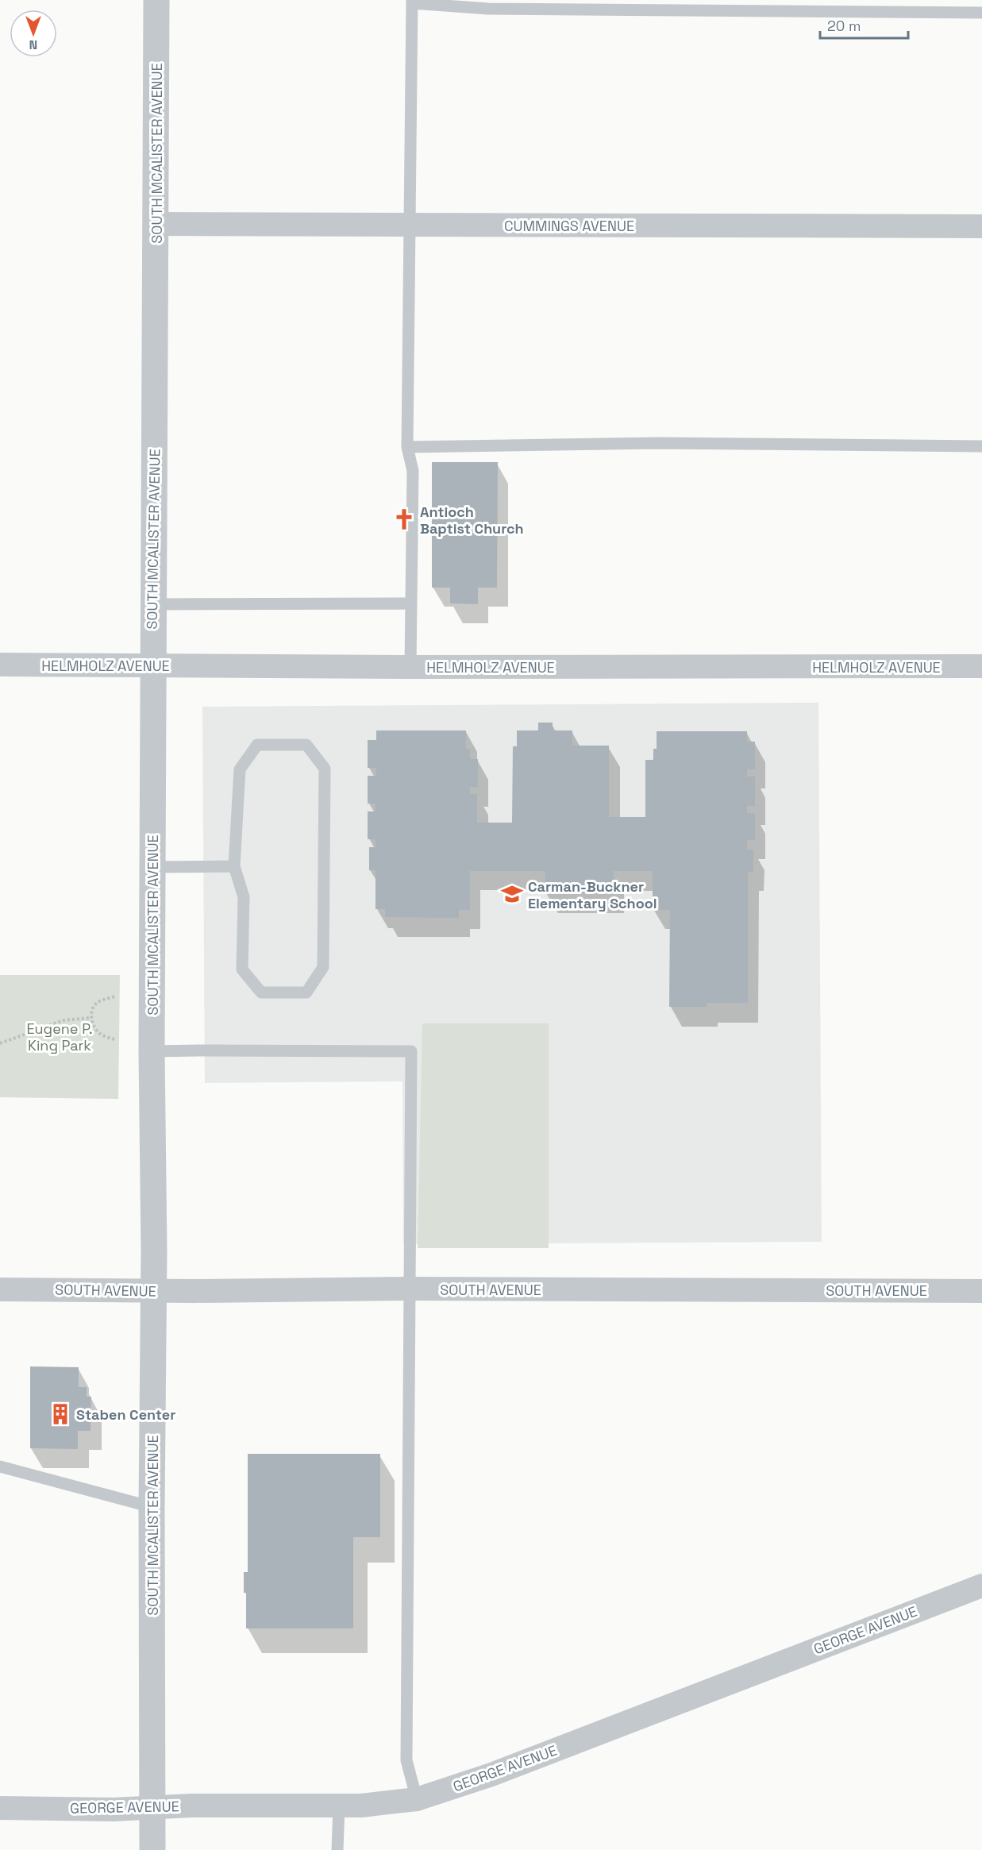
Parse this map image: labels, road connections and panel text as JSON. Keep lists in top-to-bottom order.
{
  "streets": {
    "street": [
      "SOUTH MCALISTER AVENUE",
      "CUMMINGS AVENUE",
      "HELMHOLZ AVENUE",
      "SOUTH AVENUE",
      "GEORGE AVENUE"
    ]
  },
  "crossings": [
    ["SOUTH MCALISTER AVENUE", "CUMMINGS AVENUE"],
    ["SOUTH MCALISTER AVENUE", "HELMHOLZ AVENUE"],
    ["SOUTH MCALISTER AVENUE", "SOUTH AVENUE"],
    ["SOUTH MCALISTER AVENUE", "GEORGE AVENUE"]
  ],
  "parks": ["Eugene P. King Park"],
  "places": {
    "church": ["Antioch Baptist Church"],
    "school or university": ["Carman-Buckner Elementary School"],
    "building": ["Staben Center"]
  },
  "scale_bar": "20 m",
  "north": "bottom"
}
